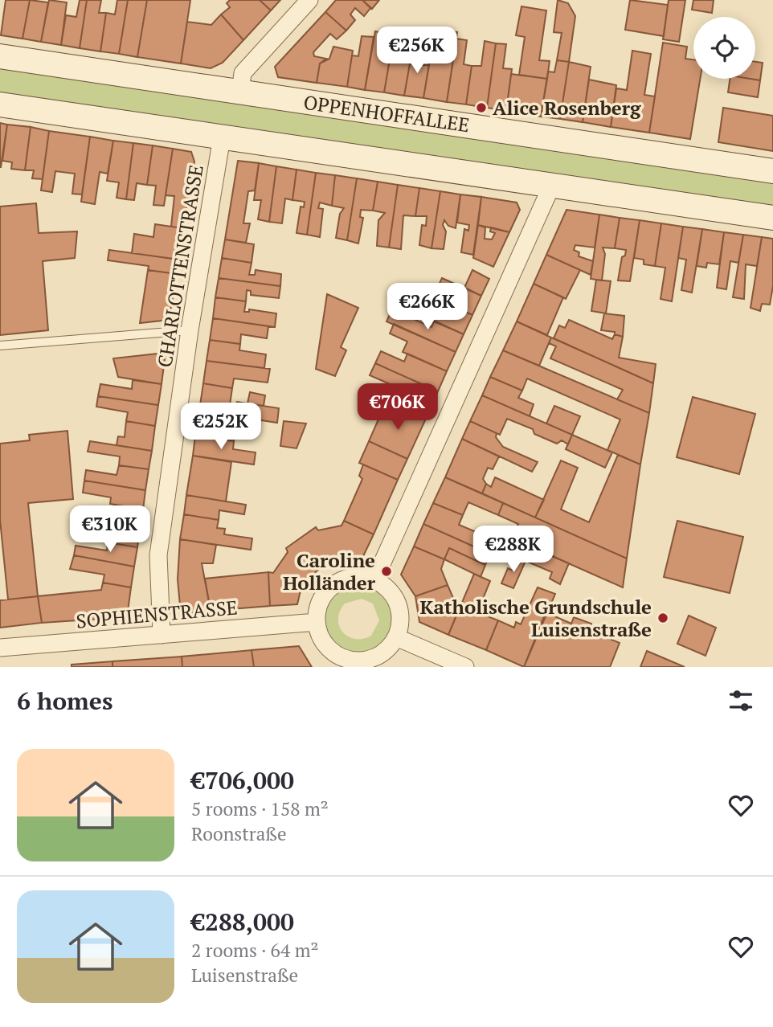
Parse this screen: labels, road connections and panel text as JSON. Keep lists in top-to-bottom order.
{
  "streets": {
    "street": ["OPPENHOFFALLEE", "CHARLOTTENSTRASSE", "SOPHIENSTRASSE"]
  },
  "crossings": [
    ["CHARLOTTENSTRASSE", "SOPHIENSTRASSE"]
  ],
  "places": ["Alice Rosenberg", "Caroline Holländer", "Katholische Grundschule Luisenstraße"],
  "page": {
    "price": [
      "€256K",
      "€266K",
      "€706K",
      "€252K",
      "€310K",
      "€288K"
    ],
    "heading": "6 homes",
    "list": [
      {
        "name": "€706,000",
        "note": "5 rooms · 158 m² · Roonstraße"
      },
      {
        "name": "€288,000",
        "note": "2 rooms · 64 m² · Luisenstraße"
      }
    ]
  }
}
